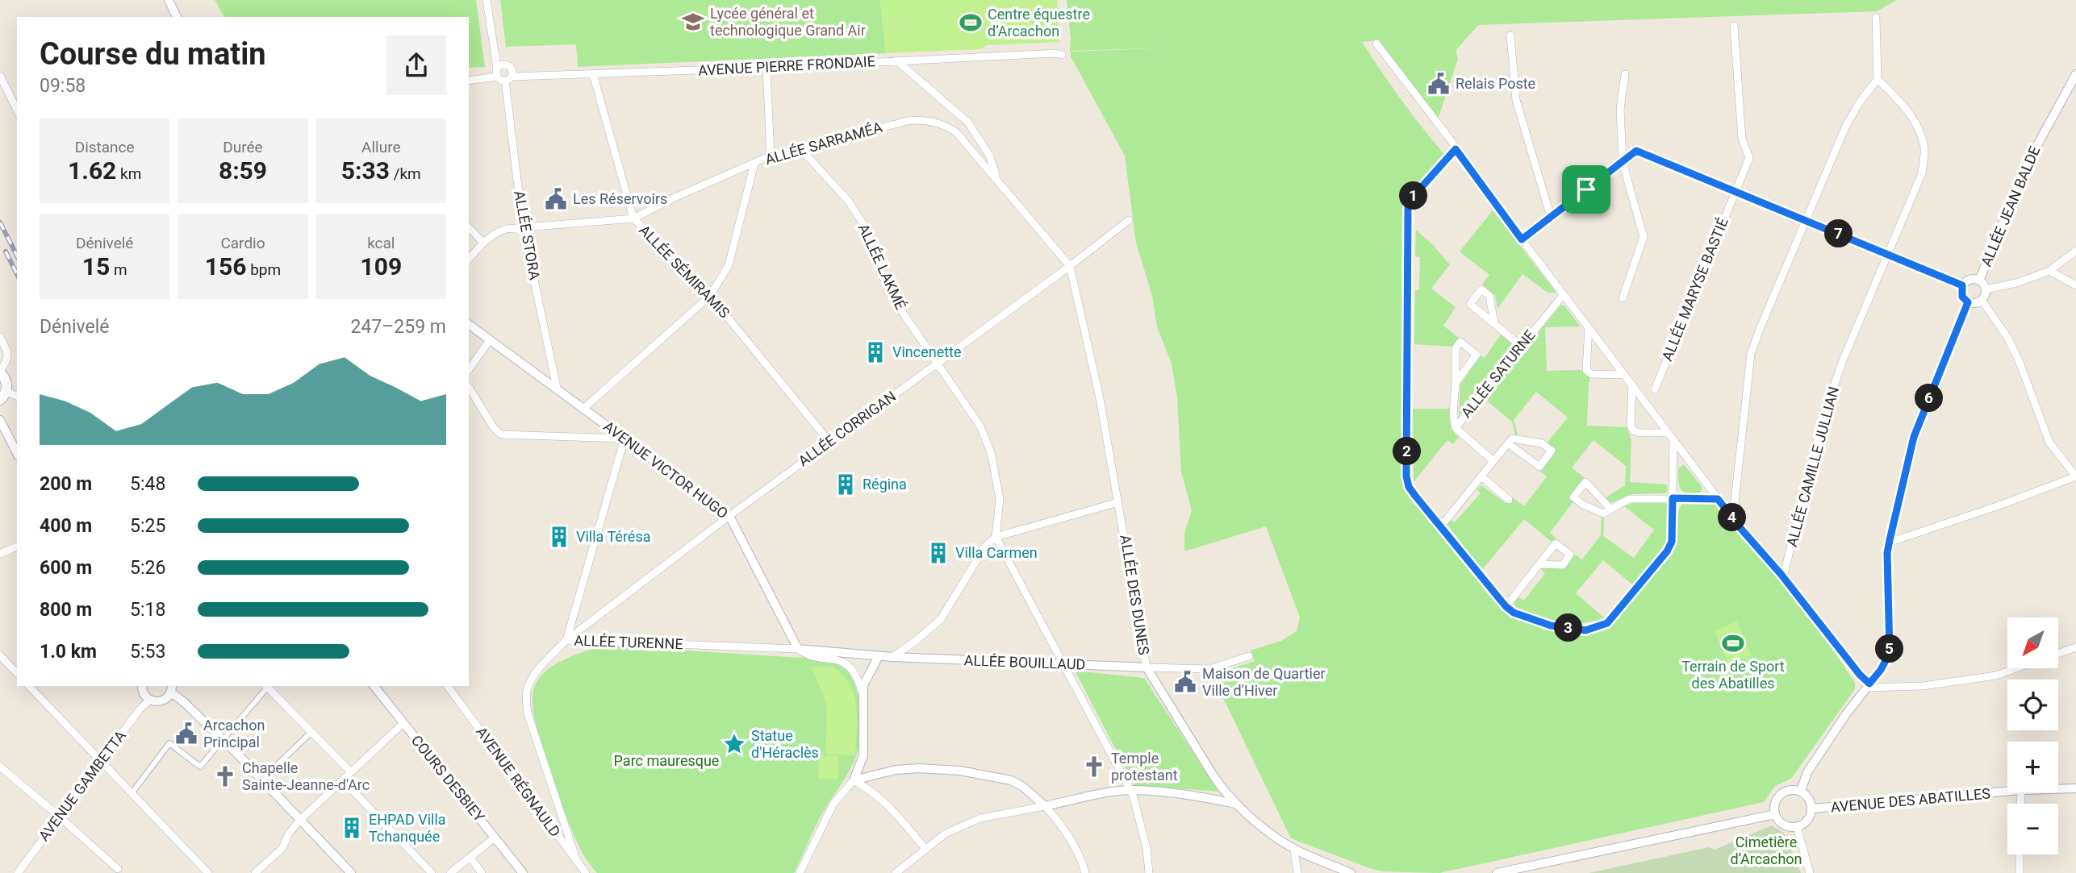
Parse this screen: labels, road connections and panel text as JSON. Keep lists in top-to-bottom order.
{
  "streets": {
    "street": [
      "AVENUE PIERRE FRONDAIE",
      "ALLÉE SARRAMÉA",
      "ALLÉE JEAN BALDE",
      "ALLÉE STORA",
      "ALLÉE LAKMÉ",
      "ALLÉE SÉMIRAMIS",
      "ALLÉE MARYSE BASTIÉ",
      "ALLÉE SATURNE",
      "ALLÉE CORRIGAN",
      "ALLÉE CAMILLE JULLIAN",
      "AVENUE VICTOR HUGO",
      "ALLÉE DES DUNES",
      "ALLÉE TURENNE",
      "ALLÉE BOUILLAUD",
      "COURS DESBIEY",
      "AVENUE RÉGNAULD",
      "AVENUE GAMBETTA",
      "AVENUE DES ABATILLES"
    ]
  },
  "crossings": [
    ["AVENUE PIERRE FRONDAIE", "ALLÉE STORA"],
    ["AVENUE PIERRE FRONDAIE", "ALLÉE SÉMIRAMIS"],
    ["ALLÉE SARRAMÉA", "ALLÉE LAKMÉ"],
    ["ALLÉE SARRAMÉA", "ALLÉE SÉMIRAMIS"],
    ["ALLÉE SARRAMÉA", "ALLÉE CORRIGAN"],
    ["ALLÉE SARRAMÉA", "AVENUE VICTOR HUGO"],
    ["ALLÉE SARRAMÉA", "ALLÉE DES DUNES"],
    ["ALLÉE STORA", "AVENUE VICTOR HUGO"],
    ["ALLÉE LAKMÉ", "ALLÉE CORRIGAN"],
    ["ALLÉE SÉMIRAMIS", "ALLÉE CORRIGAN"],
    ["ALLÉE CORRIGAN", "AVENUE VICTOR HUGO"],
    ["ALLÉE CORRIGAN", "ALLÉE DES DUNES"],
    ["ALLÉE CORRIGAN", "ALLÉE TURENNE"],
    ["AVENUE VICTOR HUGO", "ALLÉE TURENNE"],
    ["AVENUE VICTOR HUGO", "ALLÉE BOUILLAUD"],
    ["ALLÉE DES DUNES", "ALLÉE BOUILLAUD"],
    ["ALLÉE TURENNE", "ALLÉE BOUILLAUD"],
    ["ALLÉE TURENNE", "AVENUE RÉGNAULD"]
  ],
  "parks": ["Parc mauresque", "Cimetière d’Arcachon"],
  "places": {
    "school or university": ["Lycée général et technologique Grand Air"],
    "sports": ["Centre équestre d’Arcachon", "Terrain de Sport des Abatilles"],
    "public building": [
      "Relais Poste",
      "Les Réservoirs",
      "Maison de Quartier Ville d'Hiver",
      "Arcachon Principal"
    ],
    "building": [
      "Vincenette",
      "Régina",
      "Villa Térésa",
      "Villa Carmen",
      "EHPAD Villa Tchanquée"
    ],
    "place": ["Statue d'Héraclès"],
    "church": ["Temple protestant", "Chapelle Sainte-Jeanne-d'Arc"]
  },
  "north": "bottom left",
  "page": {
    "heading": ["Course du matin", "09:58"],
    "stats": [
      ["Distance", "1.62 km"],
      ["Durée", "8:59"],
      ["Allure", "5:33 /km"],
      ["Dénivelé", "15 m"],
      ["Cardio", "156 bpm"],
      ["kcal", "109"]
    ],
    "pins": [
      "1",
      "7",
      "6",
      "2",
      "4",
      "3",
      "5"
    ],
    "chart": ["Dénivelé", "247–259 m"],
    "list": [
      {
        "name": "200 m",
        "note": "5:48"
      },
      {
        "name": "400 m",
        "note": "5:25"
      },
      {
        "name": "600 m",
        "note": "5:26"
      },
      {
        "name": "800 m",
        "note": "5:18"
      },
      {
        "name": "1.0 km",
        "note": "5:53"
      }
    ],
    "map_buttons": ["+", "−"]
  }
}
